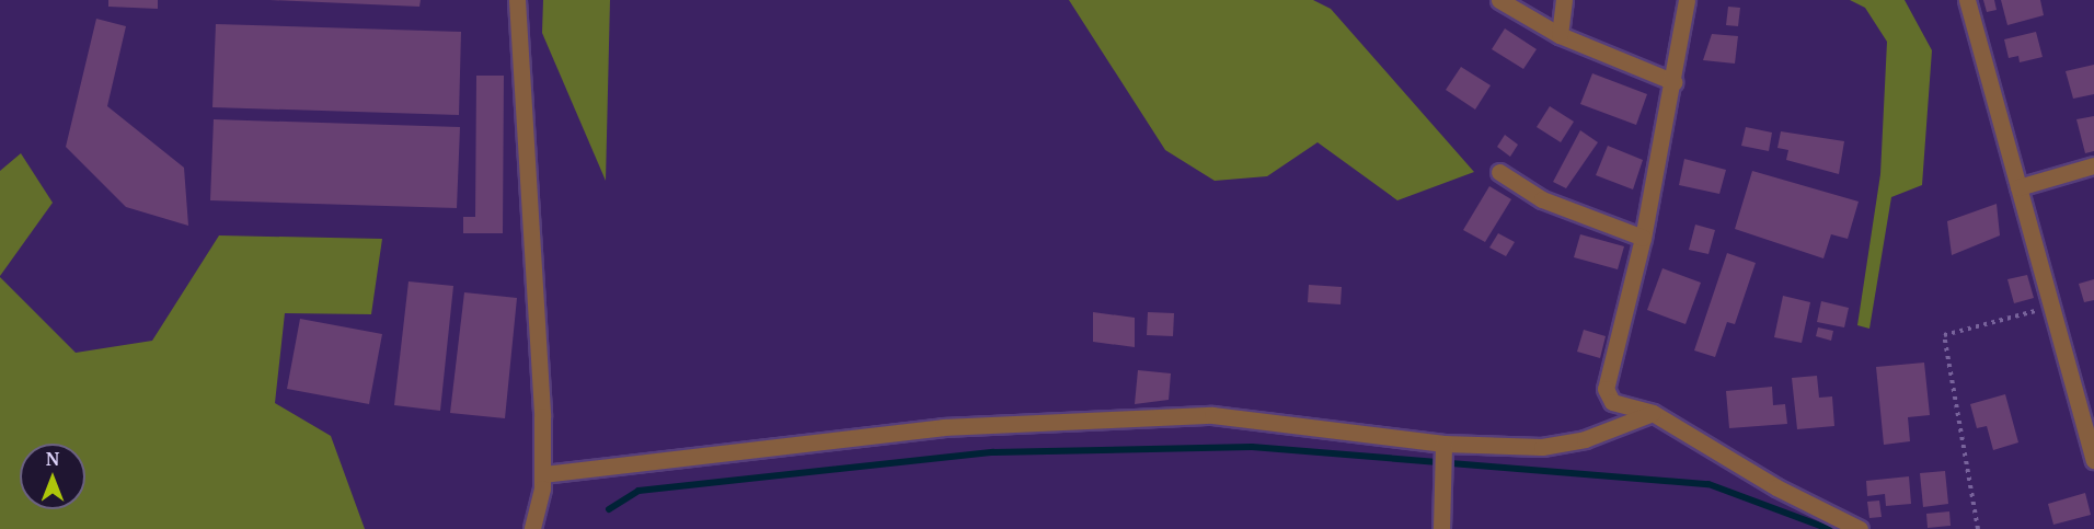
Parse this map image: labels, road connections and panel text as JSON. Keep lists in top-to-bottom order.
{
  "north": "top"
}
